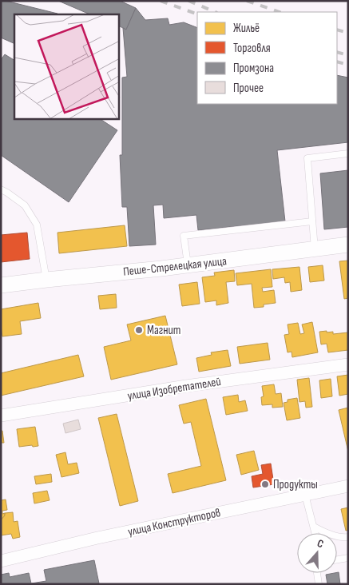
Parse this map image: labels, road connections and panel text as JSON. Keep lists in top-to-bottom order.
{
  "streets": {
    "street": ["Пеше-Стрелецкая улица", "улица Изобретателей", "улица Конструкторов"]
  },
  "places": ["Магнит", "Продукты"],
  "legend": [
    "Жильё",
    "Торговля",
    "Промзона",
    "Прочее"
  ],
  "north": "top"
}
